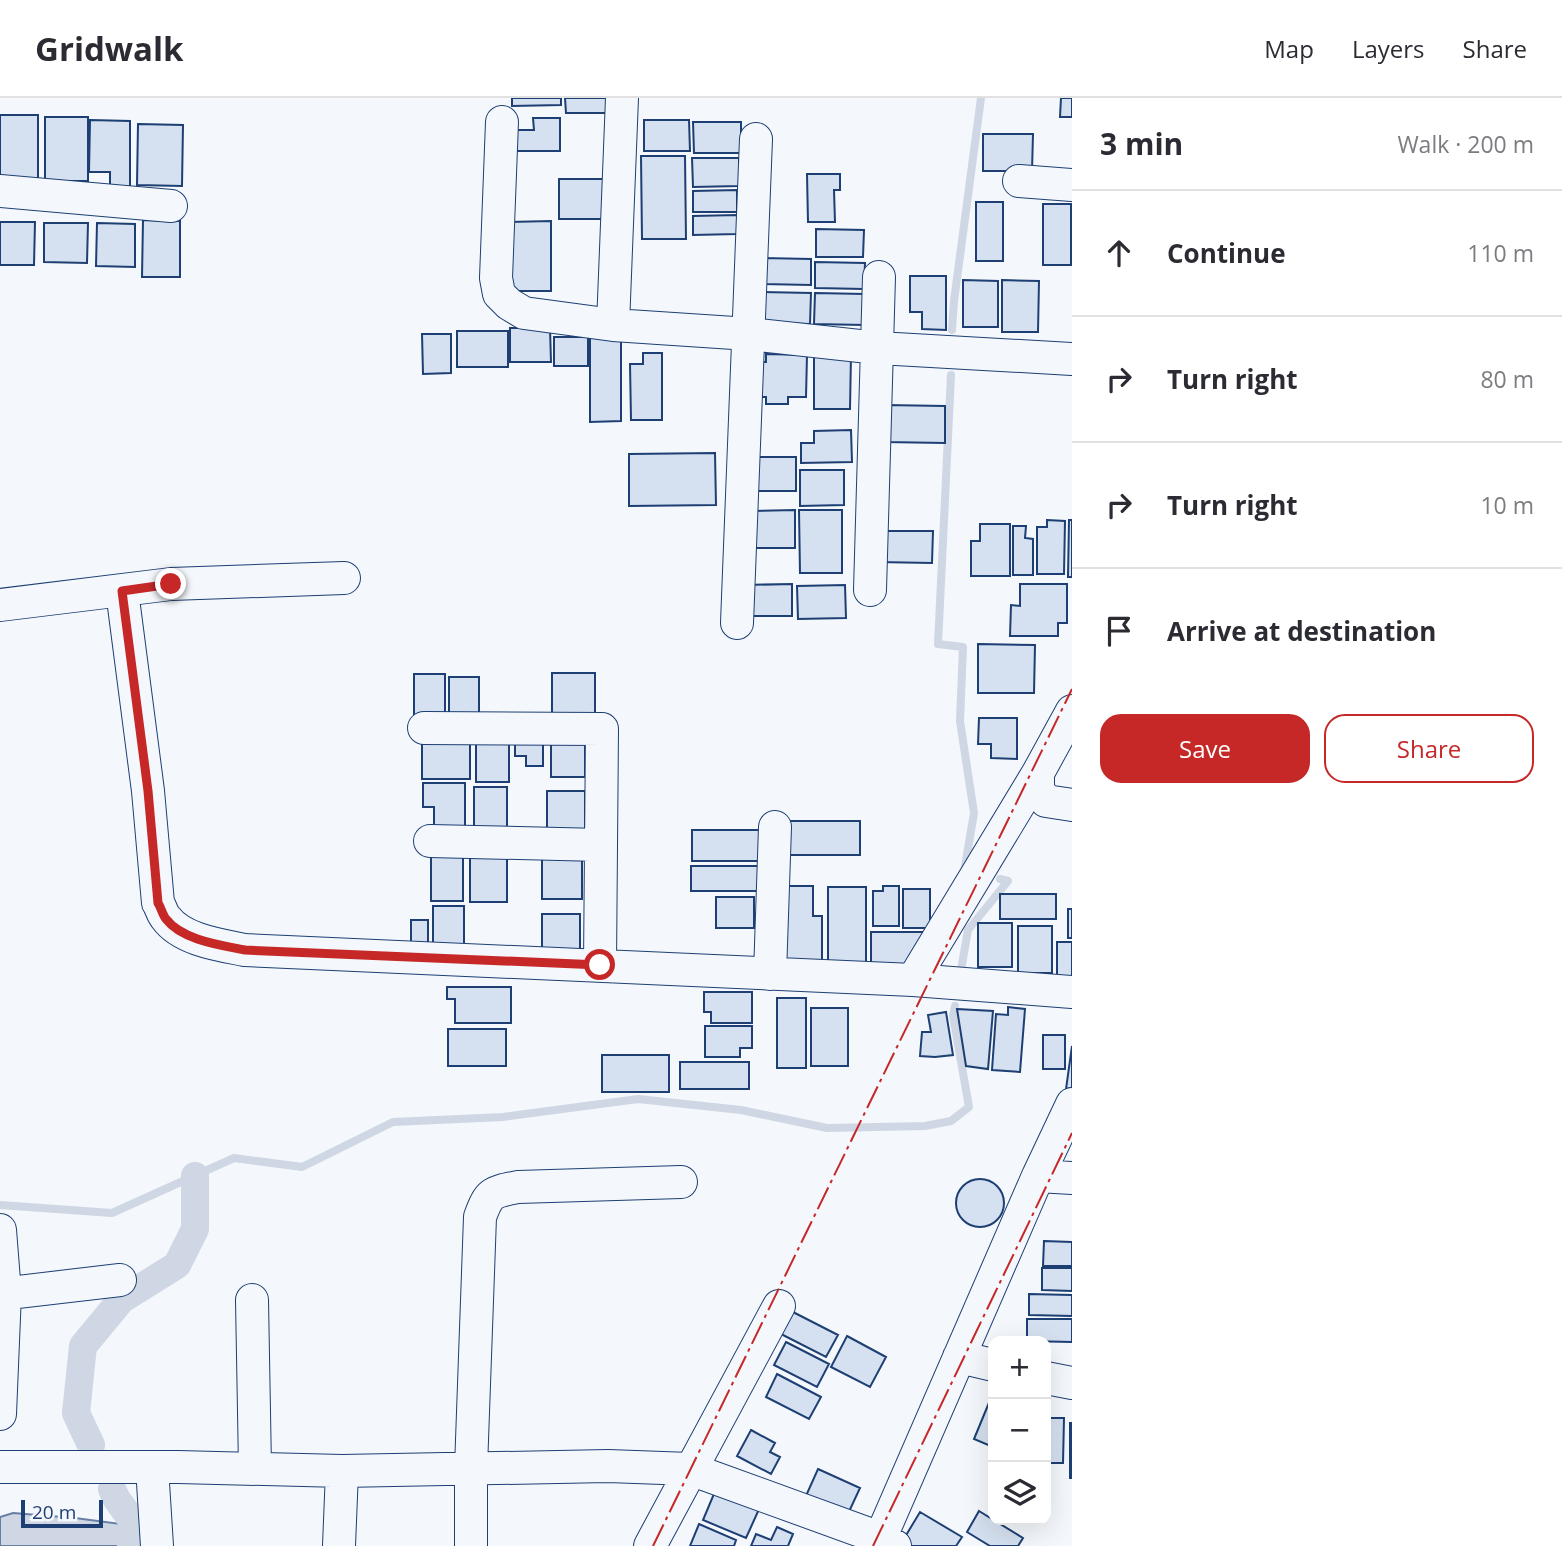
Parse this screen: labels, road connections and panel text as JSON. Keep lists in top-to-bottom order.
{
  "scale_bar": "20 m",
  "page": {
    "header": "Gridwalk",
    "nav": ["Map", "Layers", "Share"],
    "heading": ["3 min", "Walk · 200 m"],
    "list": [
      ["Continue", "110 m"],
      ["Turn right", "80 m"],
      ["Turn right", "10 m"],
      "Arrive at destination"
    ],
    "buttons": ["Save", "Share"],
    "map_buttons": ["+", "−"],
    "scale": "20 m"
  }
}
